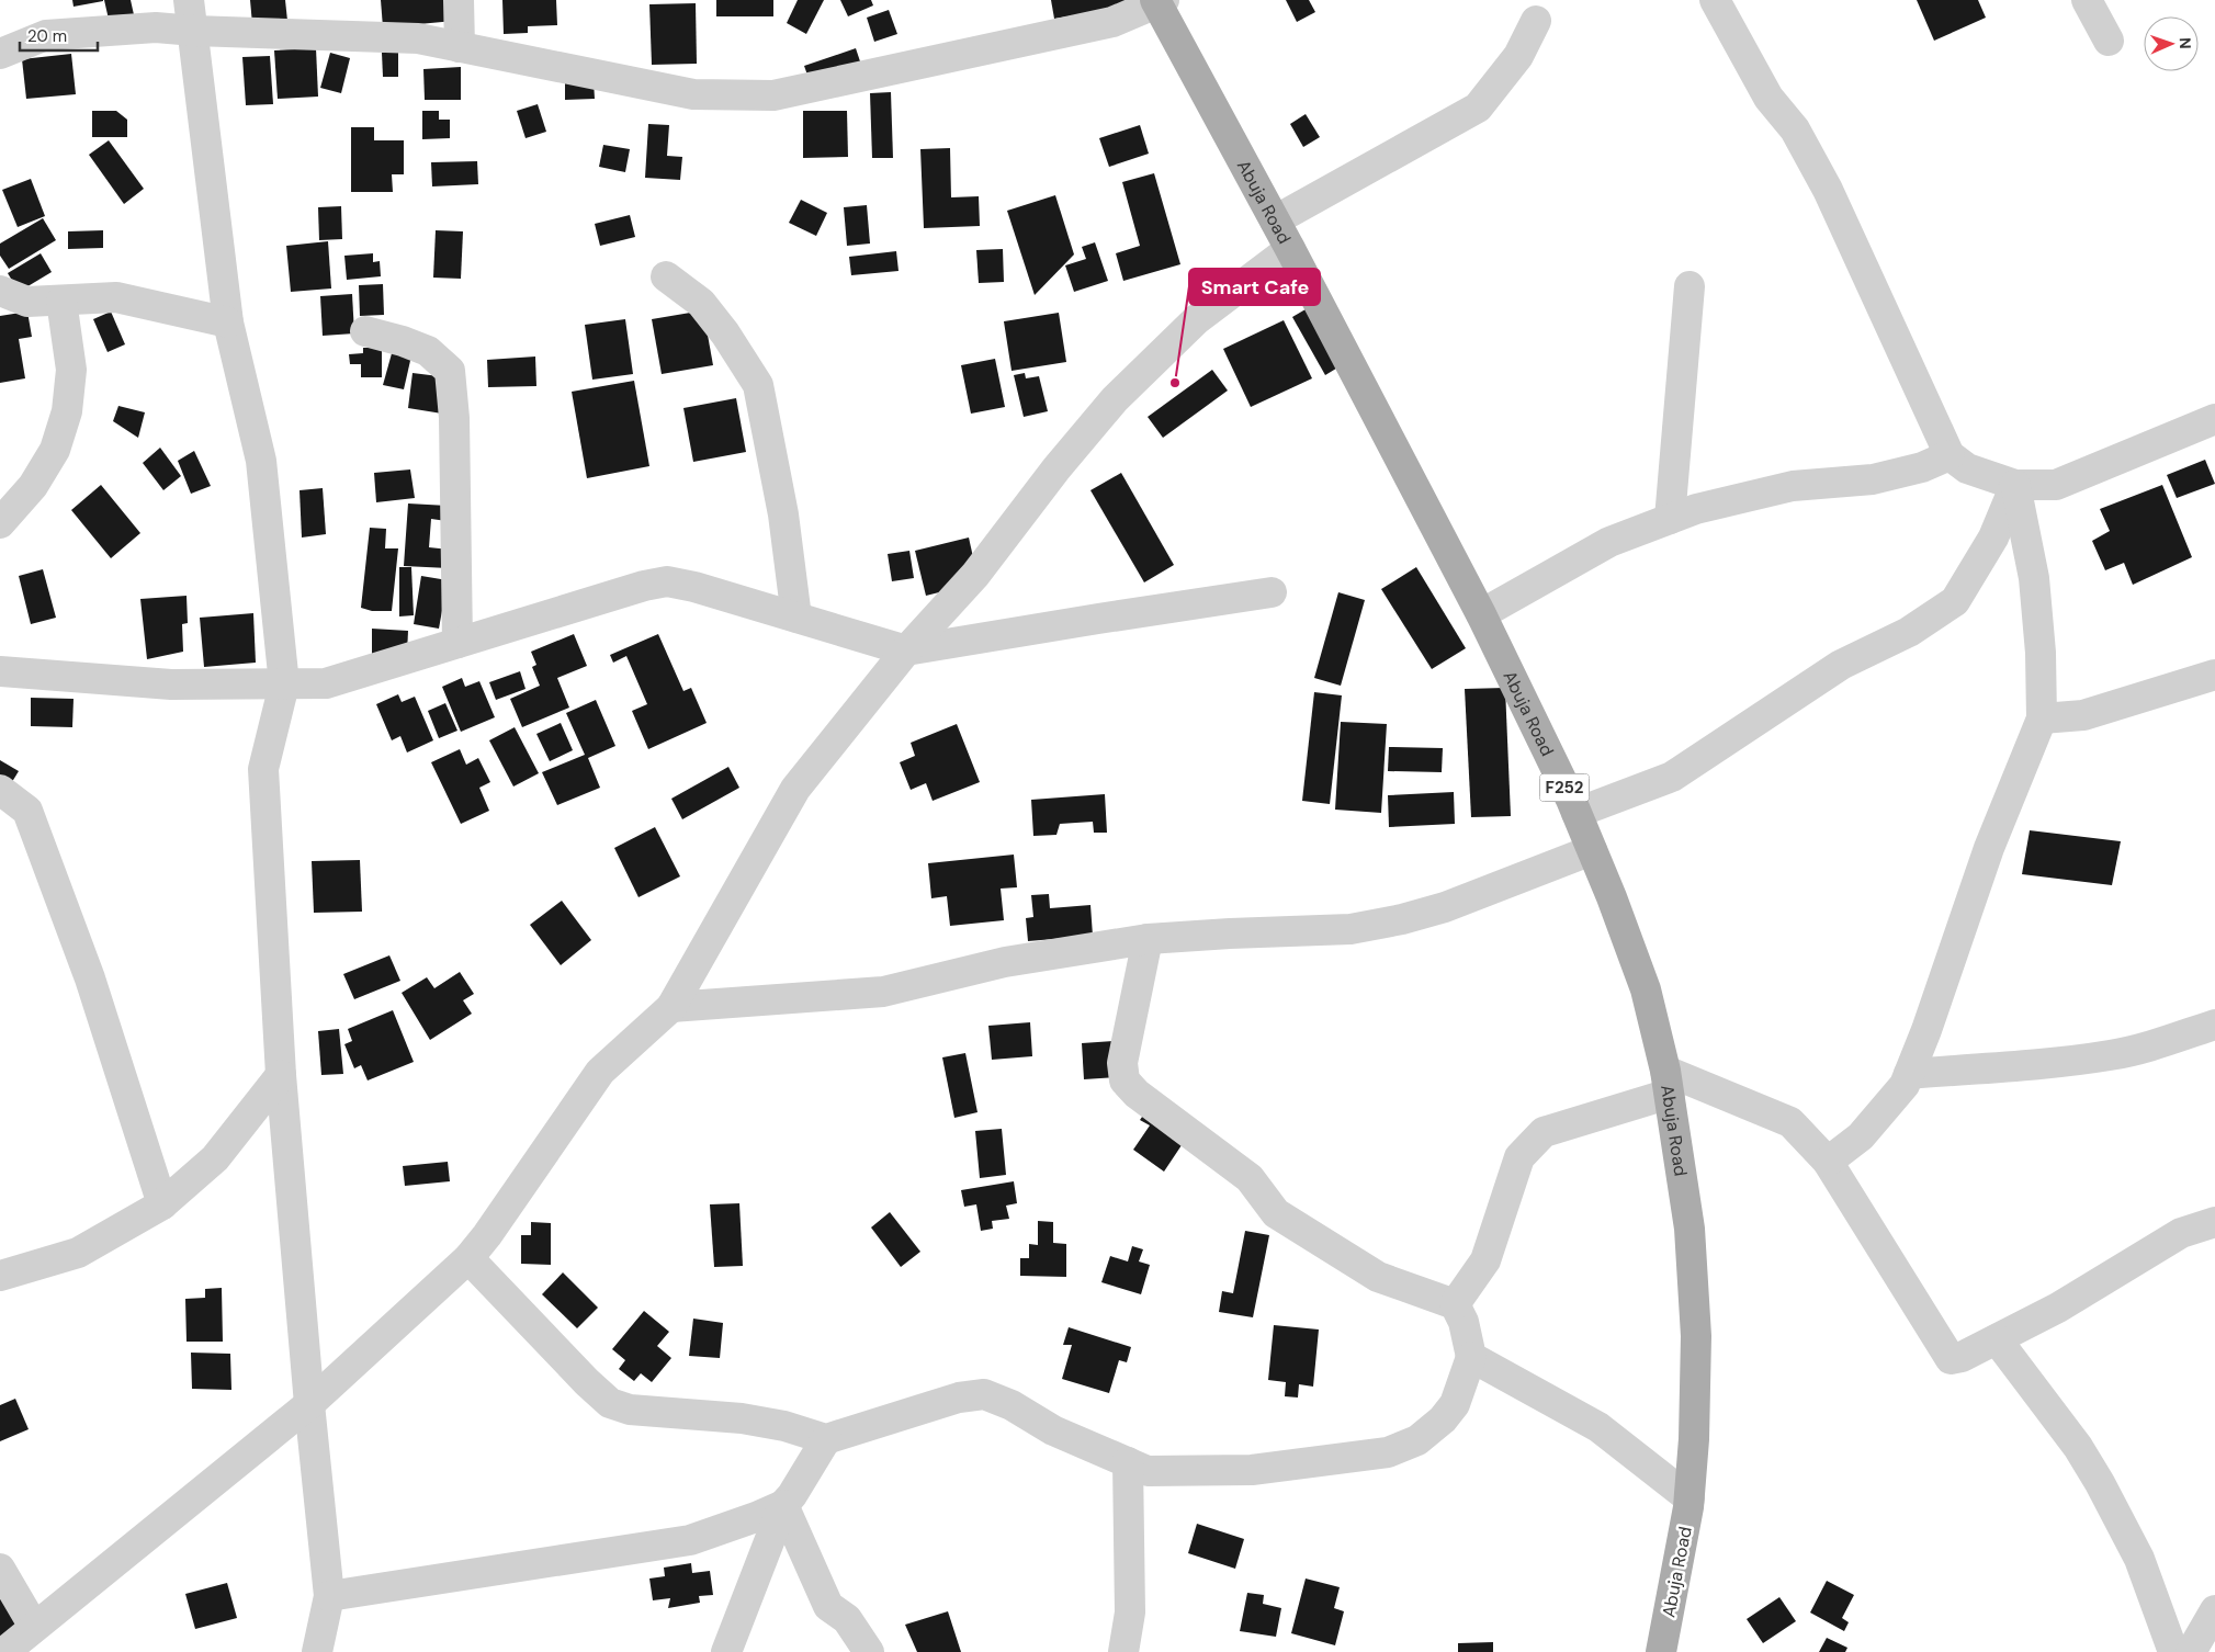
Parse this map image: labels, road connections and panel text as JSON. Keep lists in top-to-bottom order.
{
  "streets": {
    "main road": ["Abuja Road", "F252"]
  },
  "places": ["Smart Cafe"],
  "scale_bar": "20 m",
  "north": "right"
}
